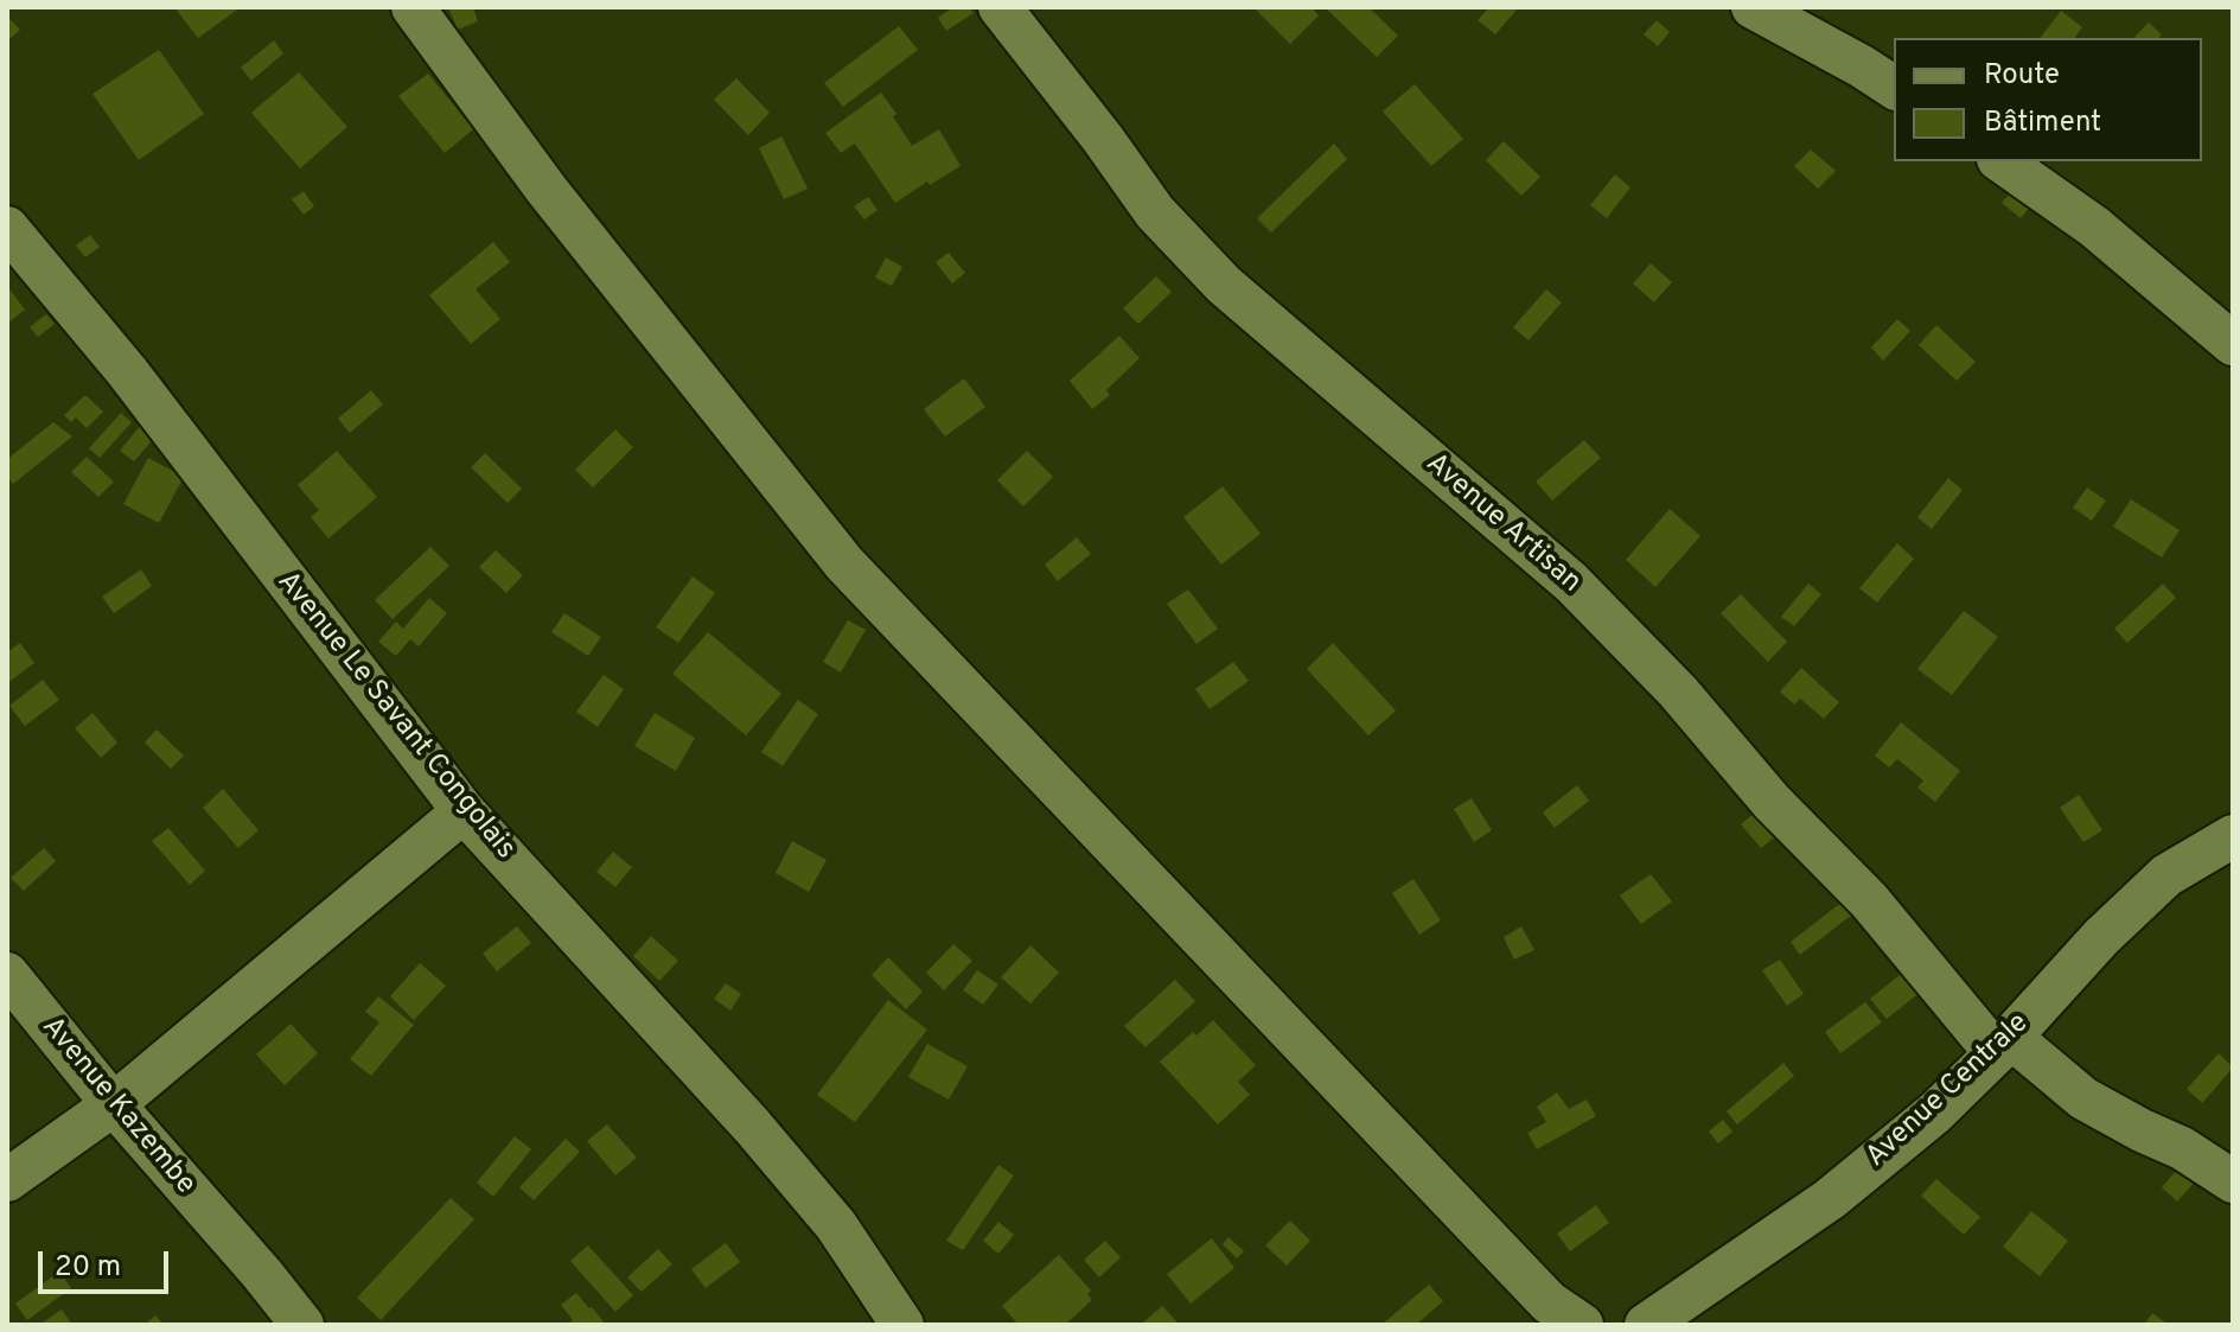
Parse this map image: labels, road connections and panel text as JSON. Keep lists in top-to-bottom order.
{
  "streets": {
    "street": [
      "Avenue Artisan",
      "Avenue Le Savant Congolais",
      "Avenue Centrale",
      "Avenue Kazembe"
    ]
  },
  "crossings": [
    ["Avenue Artisan", "Avenue Centrale"]
  ],
  "legend": ["Route", "Bâtiment"],
  "scale_bar": "20 m"
}
